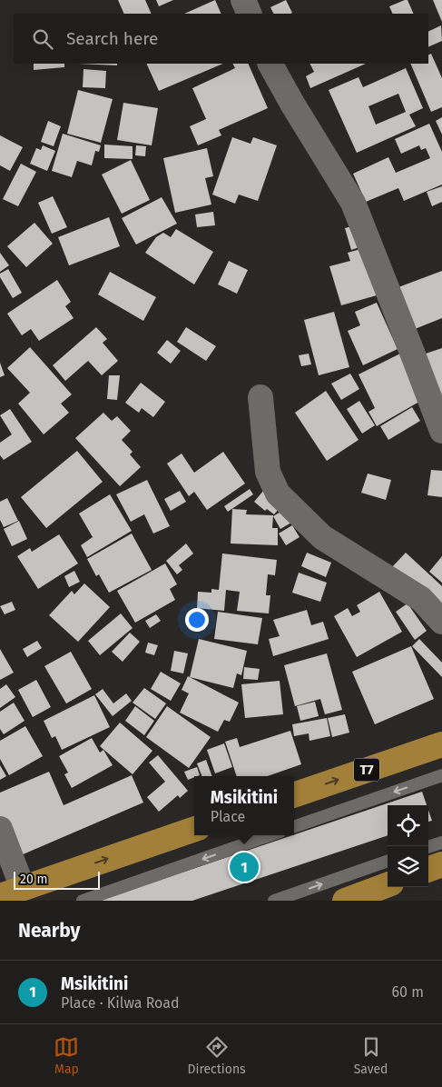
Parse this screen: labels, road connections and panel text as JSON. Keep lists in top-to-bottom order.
{
  "streets": {
    "highway": ["T7"]
  },
  "scale_bar": "20 m",
  "page": {
    "search": "Search here",
    "popup": ["Msikitini", "Place"],
    "pins": "1",
    "scale": "20 m",
    "heading": "Nearby",
    "list": [
      {
        "mark": "1",
        "name": "Msikitini",
        "note": "Place · Kilwa Road",
        "value": "60 m"
      }
    ],
    "nav": ["Map", "Directions", "Saved"]
  }
}
